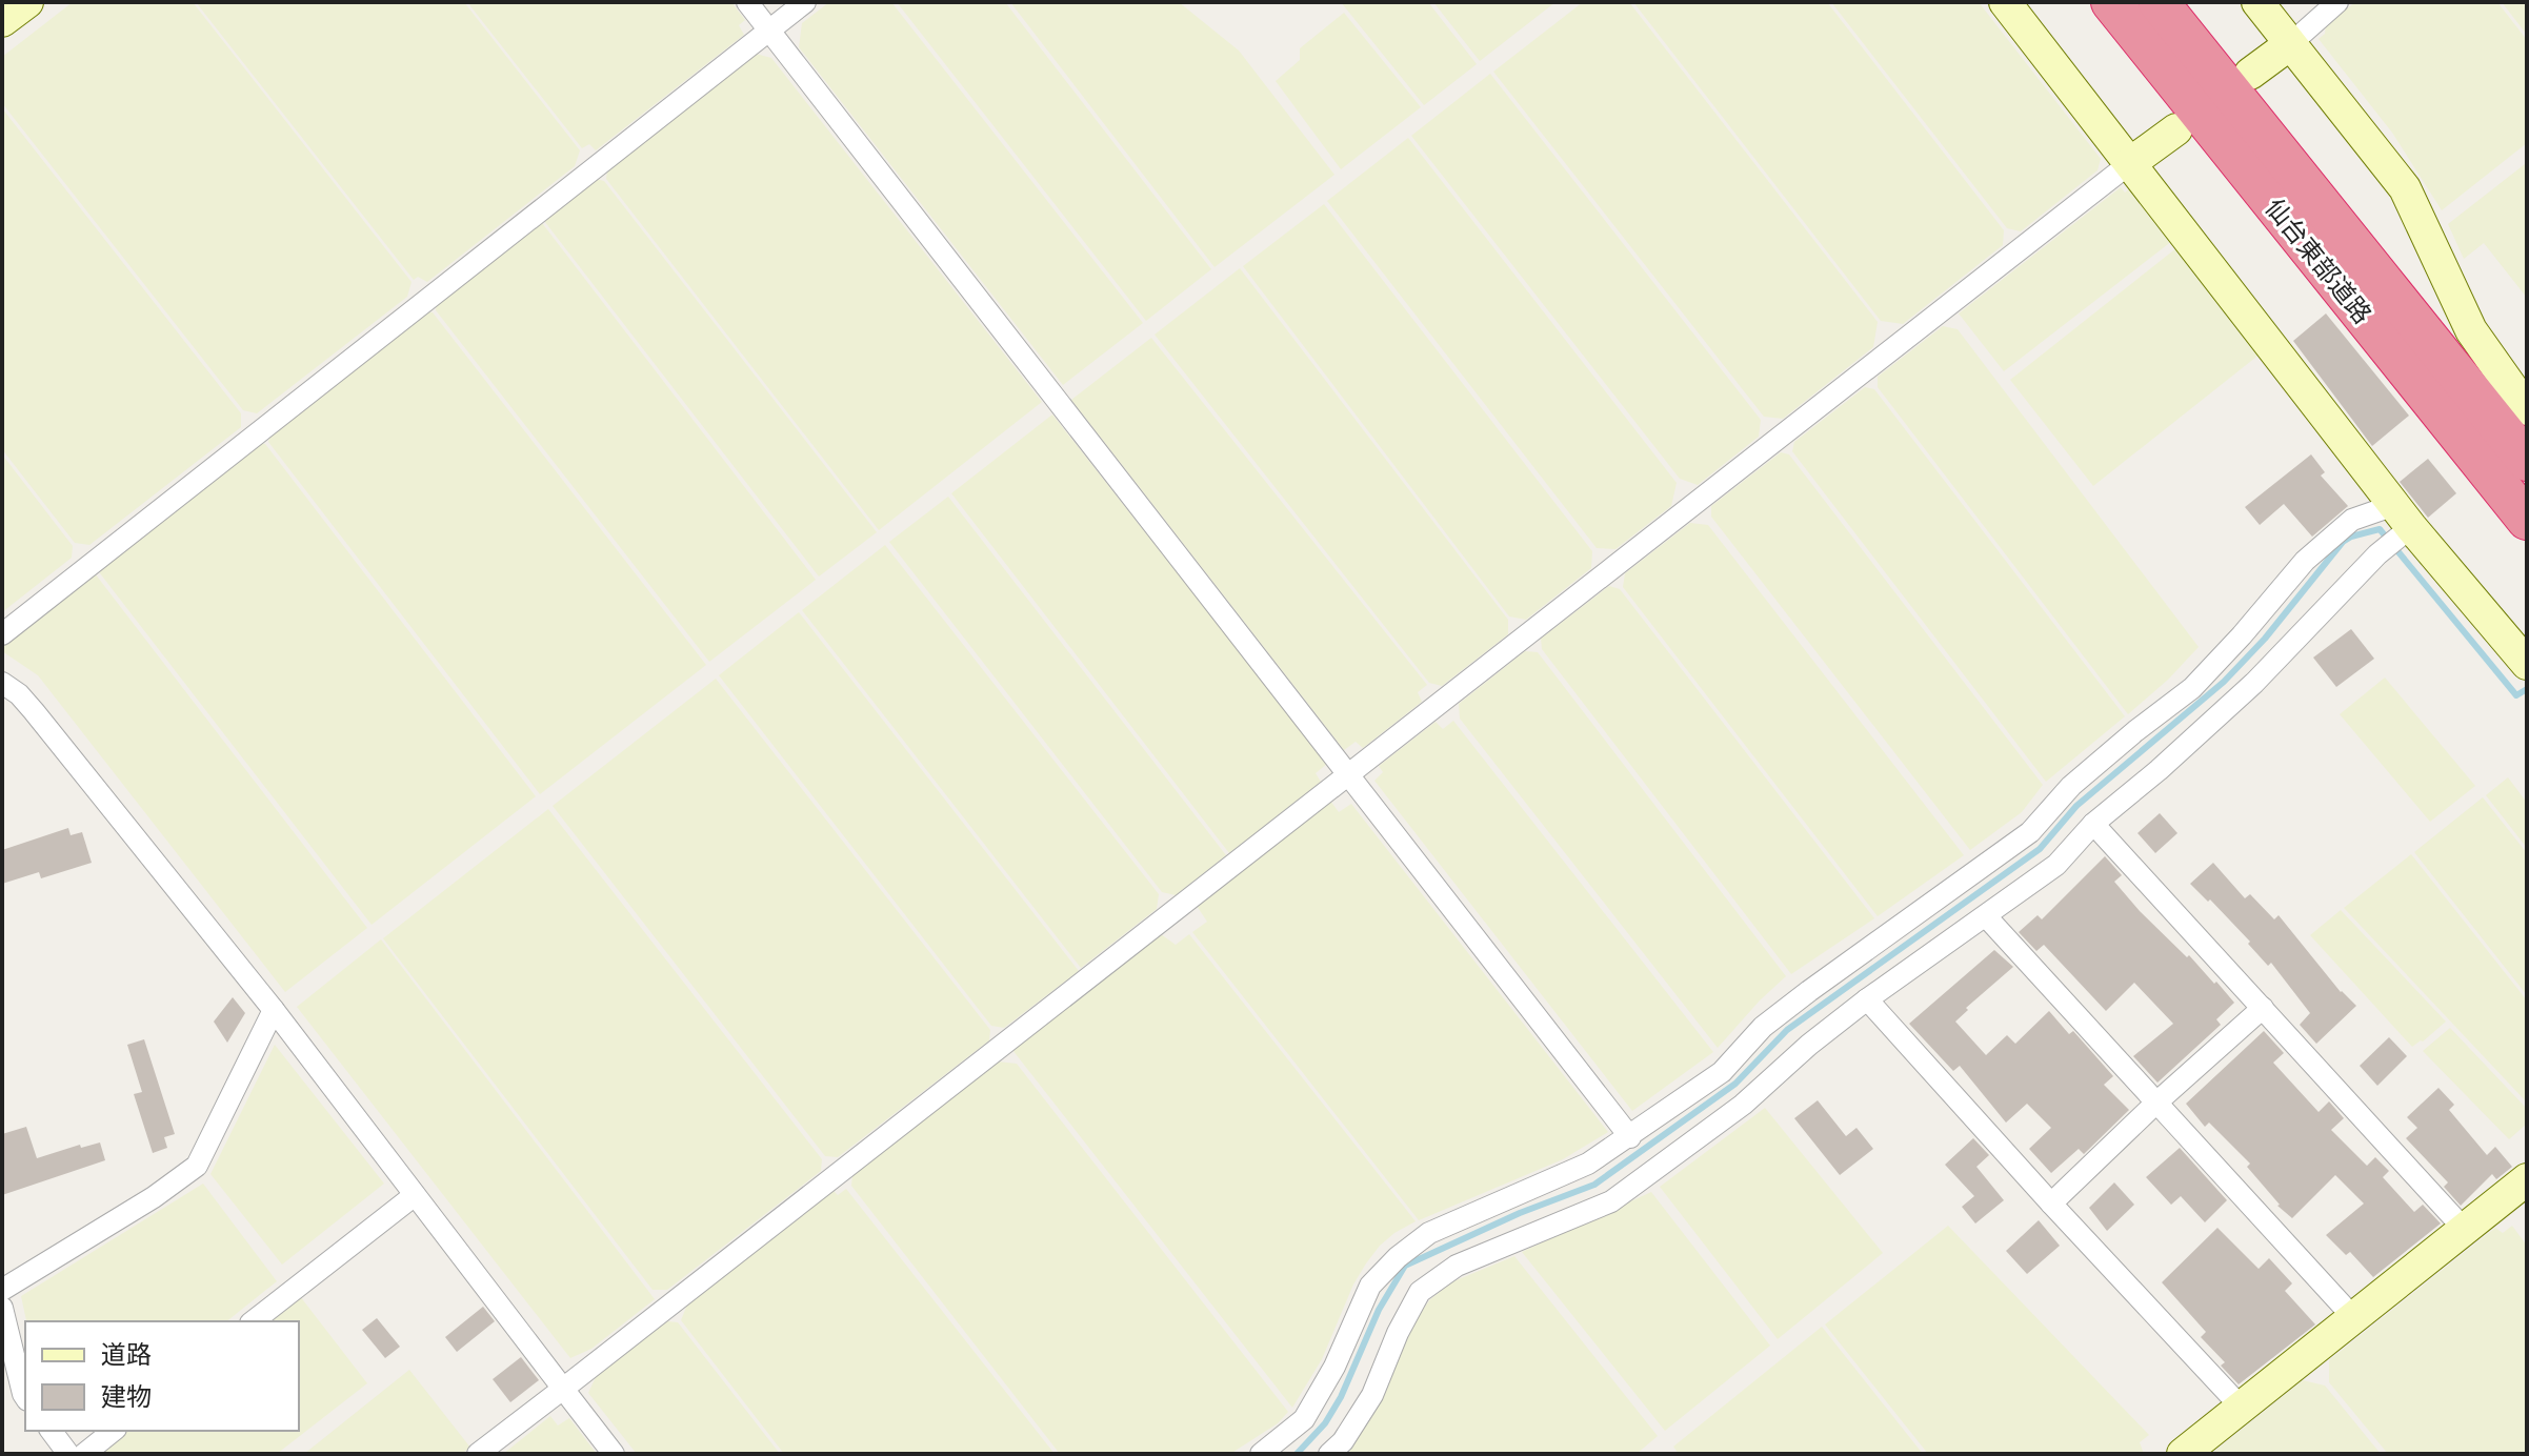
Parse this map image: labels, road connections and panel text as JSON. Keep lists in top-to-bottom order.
{
  "streets": {
    "highway": ["仙台東部道路"]
  },
  "legend": ["道路", "建物"]
}
